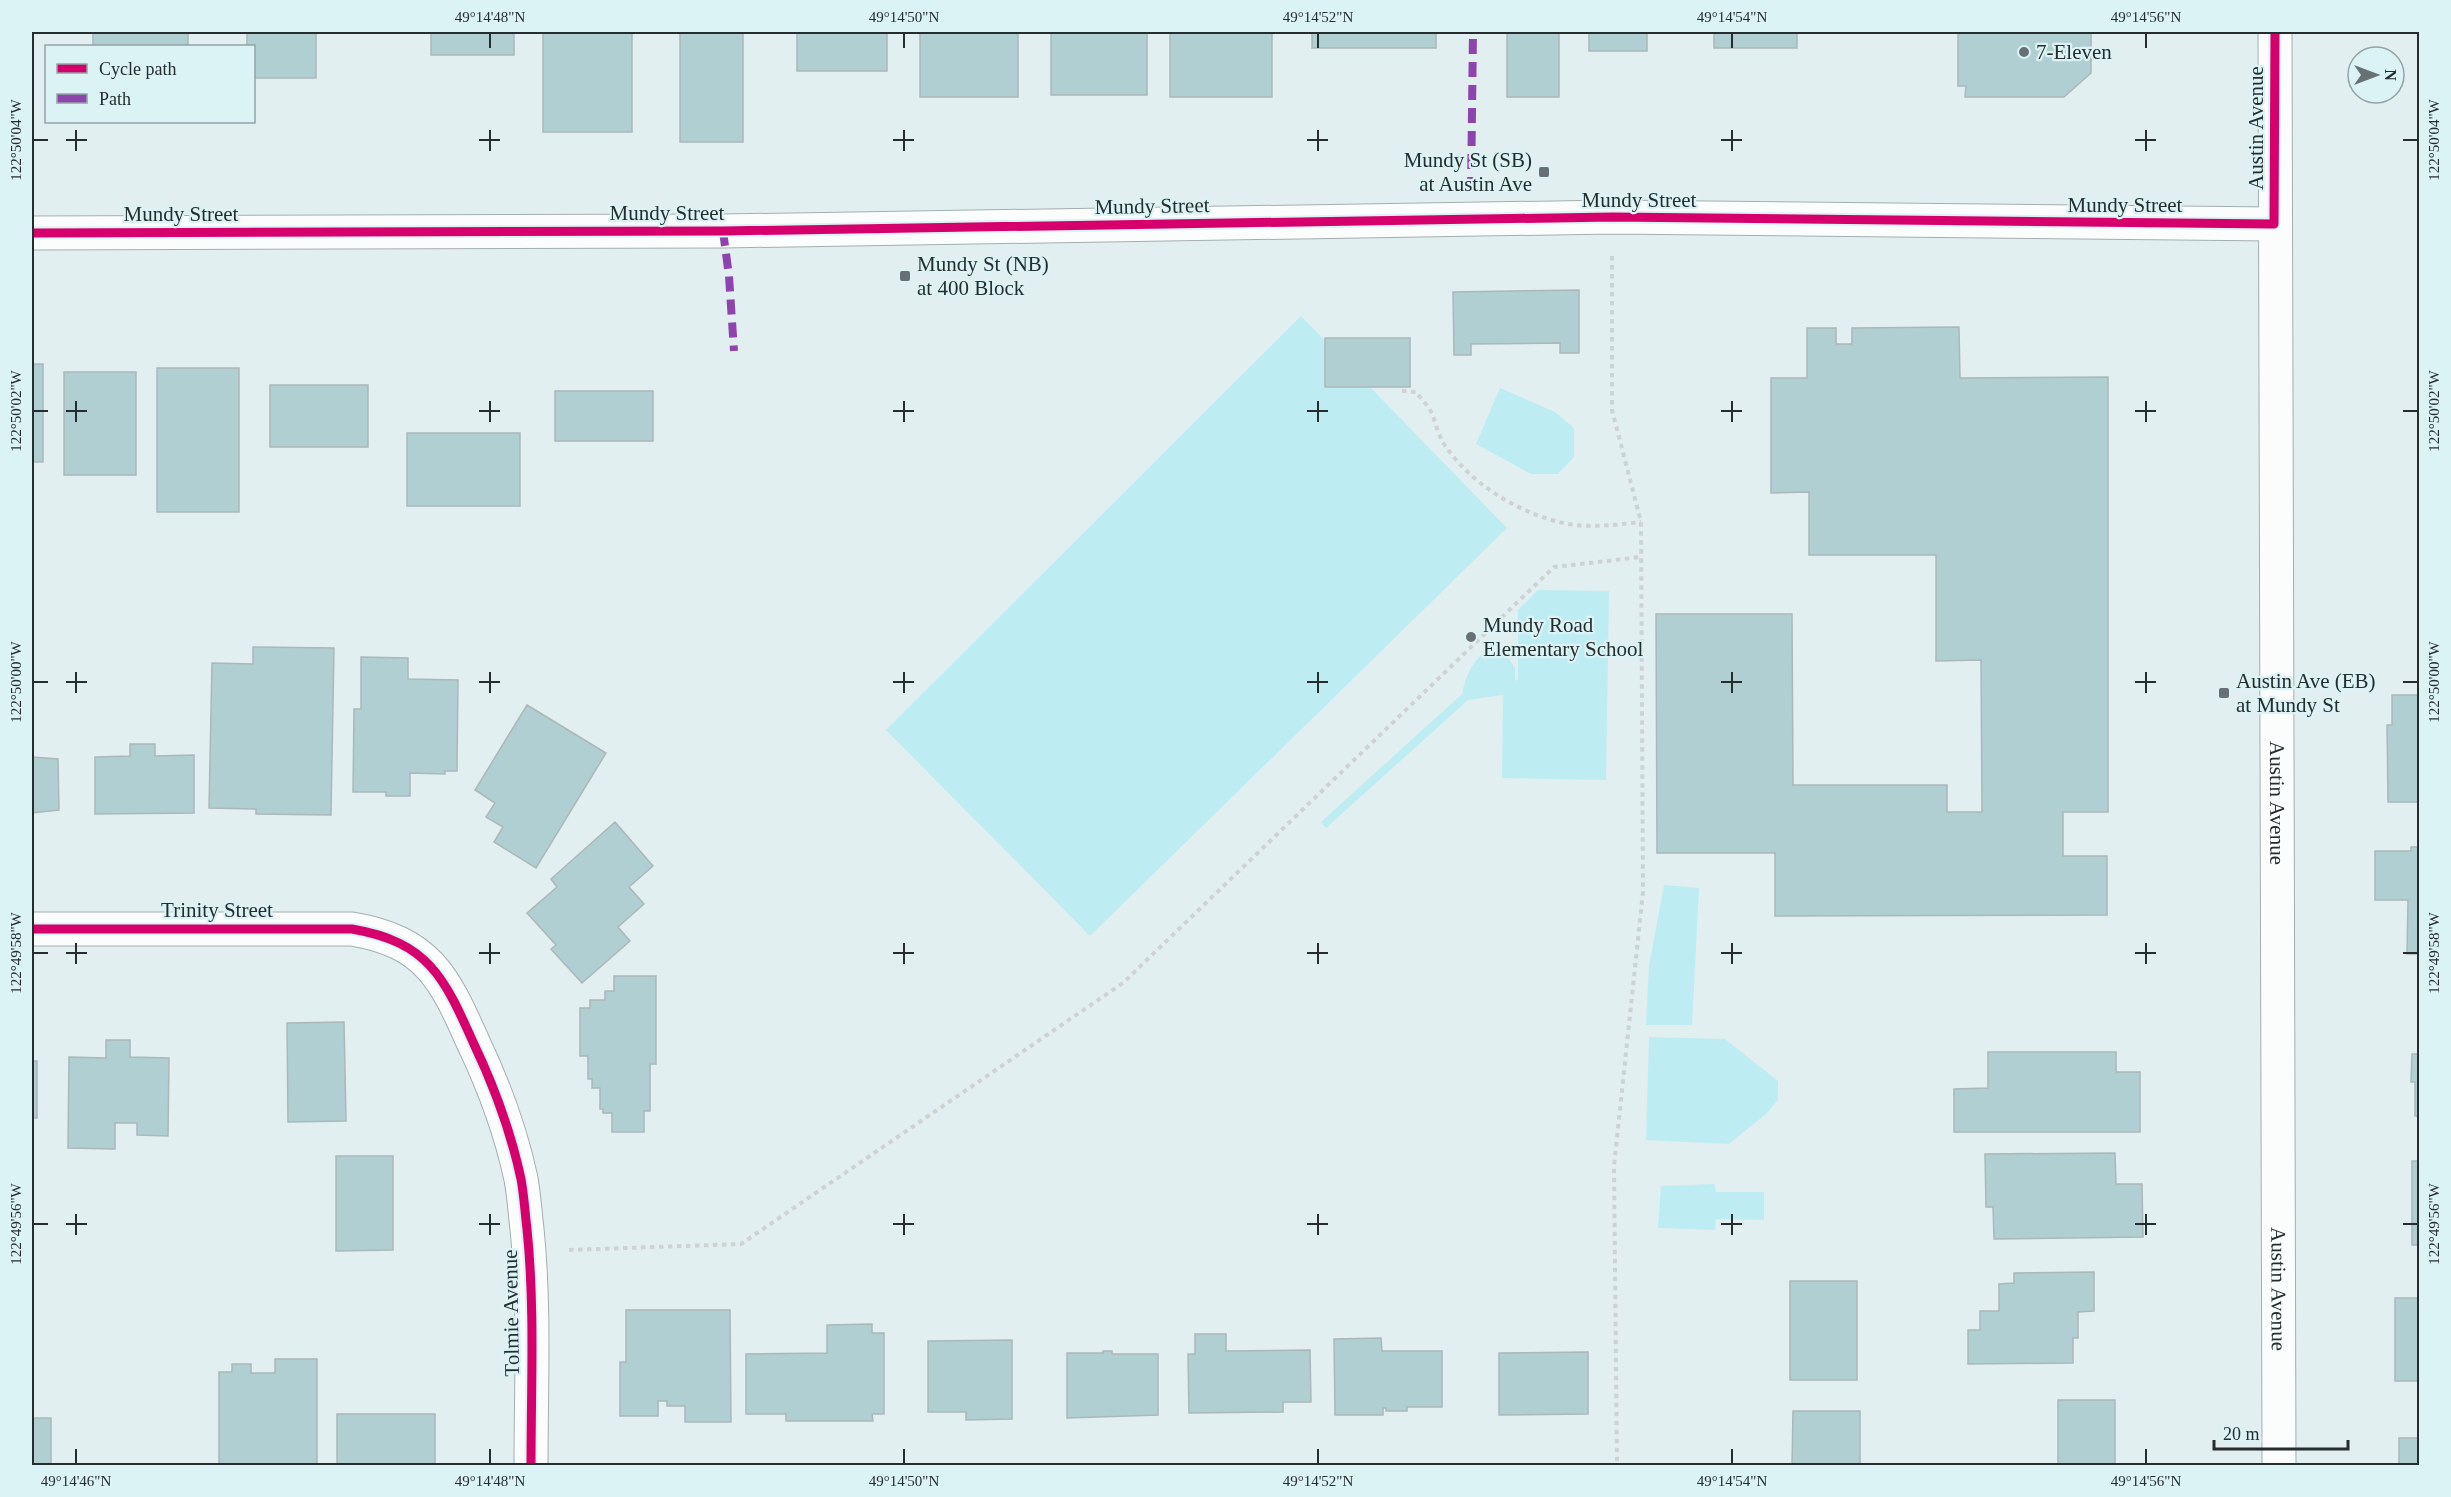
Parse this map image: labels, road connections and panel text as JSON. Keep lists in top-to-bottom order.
{
  "streets": {
    "street": [
      "Austin Avenue",
      "Mundy Street",
      "Trinity Street",
      "Tolmie Avenue"
    ]
  },
  "crossings": [
    ["Austin Avenue", "Mundy Street"],
    ["Trinity Street", "Tolmie Avenue"]
  ],
  "places": {
    "other": ["7-Eleven", "Mundy Road Elementary School"],
    "transit": ["Mundy St (SB) at Austin Ave", "Mundy St (NB) at 400 Block", "Austin Ave (EB) at Mundy St"]
  },
  "legend": ["Cycle path", "Path"],
  "scale_bar": "20 m",
  "north": "right",
  "coordinates": [
    "49°14'48\"N",
    "49°14'50\"N",
    "49°14'52\"N",
    "49°14'54\"N",
    "49°14'56\"N",
    "122°50'04\"W",
    "122°50'02\"W",
    "122°50'00\"W",
    "122°49'58\"W",
    "122°49'56\"W",
    "49°14'46\"N"
  ]
}
